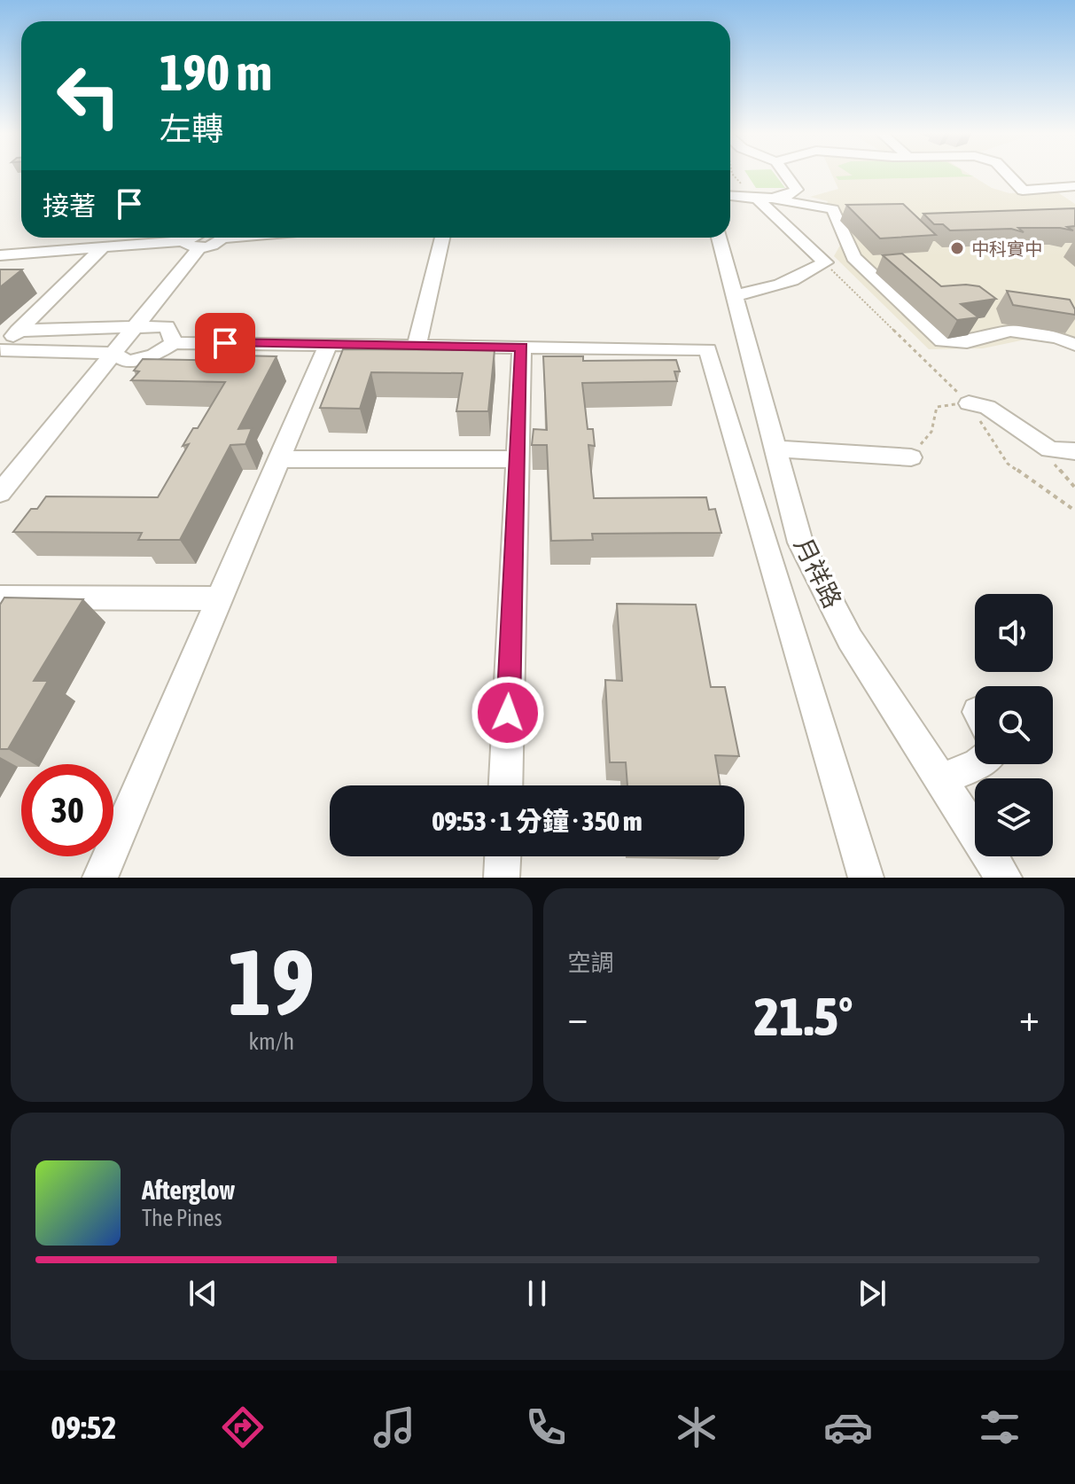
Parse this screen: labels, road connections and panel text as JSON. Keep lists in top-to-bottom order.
{
  "streets": {
    "street": ["月祥路"]
  },
  "places": ["中科實中"],
  "page": {
    "turn": ["190 m", "左轉"],
    "then": "接著",
    "limit": "30",
    "trip": "09:53 · 1 分鐘 · 350 m",
    "tile": [
      ["19", "km/h"],
      "空調"
    ],
    "heat": ["−", "21.5°", "+"],
    "song": ["Afterglow", "The Pines"],
    "tabs": "09:52"
  }
}
